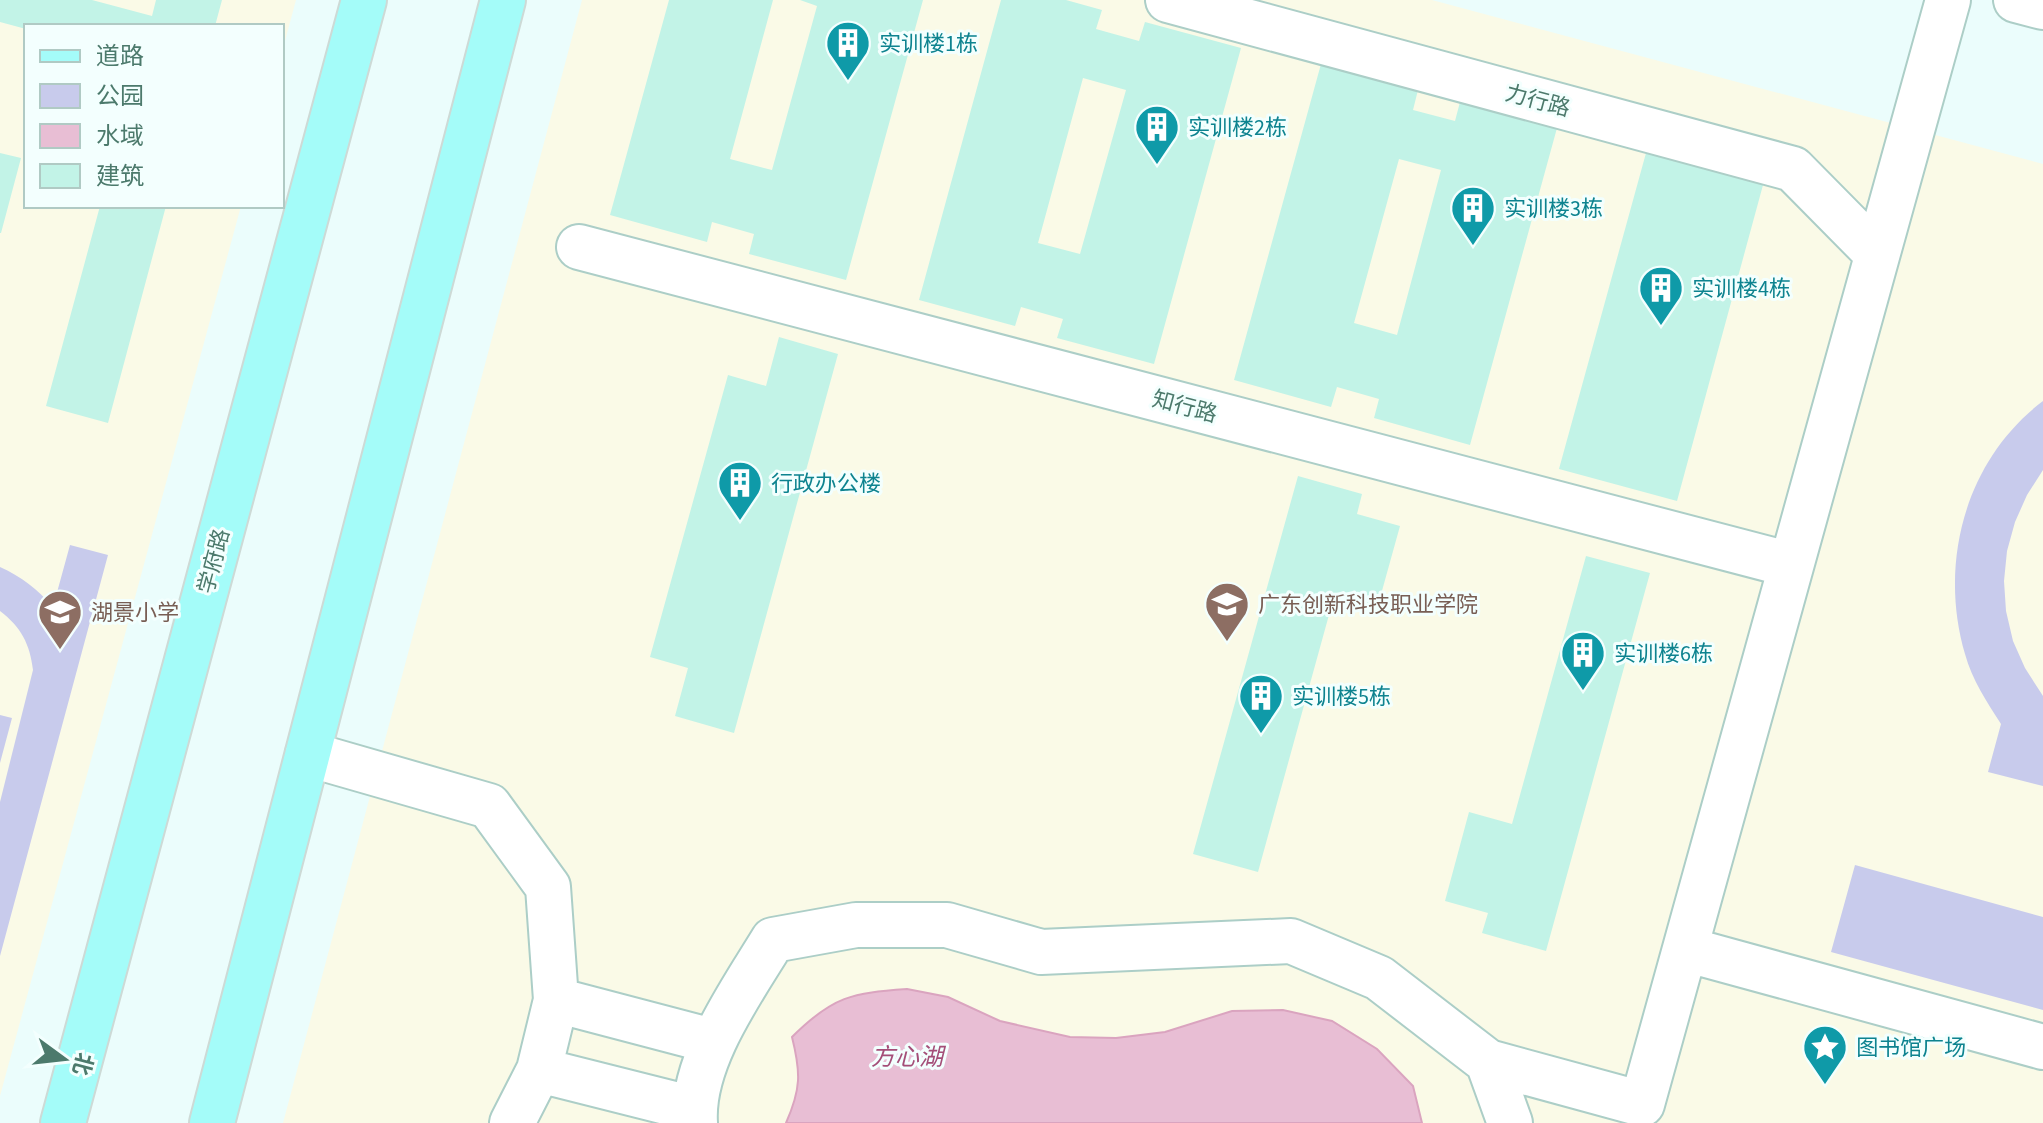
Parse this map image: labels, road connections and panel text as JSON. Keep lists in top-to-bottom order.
{
  "streets": {
    "main road": ["学府路"],
    "street": ["力行路", "知行路"]
  },
  "water": ["方心湖"],
  "places": {
    "building": [
      "实训楼1栋",
      "实训楼2栋",
      "实训楼3栋",
      "实训楼4栋",
      "行政办公楼",
      "实训楼6栋",
      "实训楼5栋"
    ],
    "school or university": ["广东创新科技职业学院", "湖景小学"],
    "place": ["图书馆广场"]
  },
  "legend": [
    "道路",
    "公园",
    "水域",
    "建筑"
  ],
  "north": "right"
}
